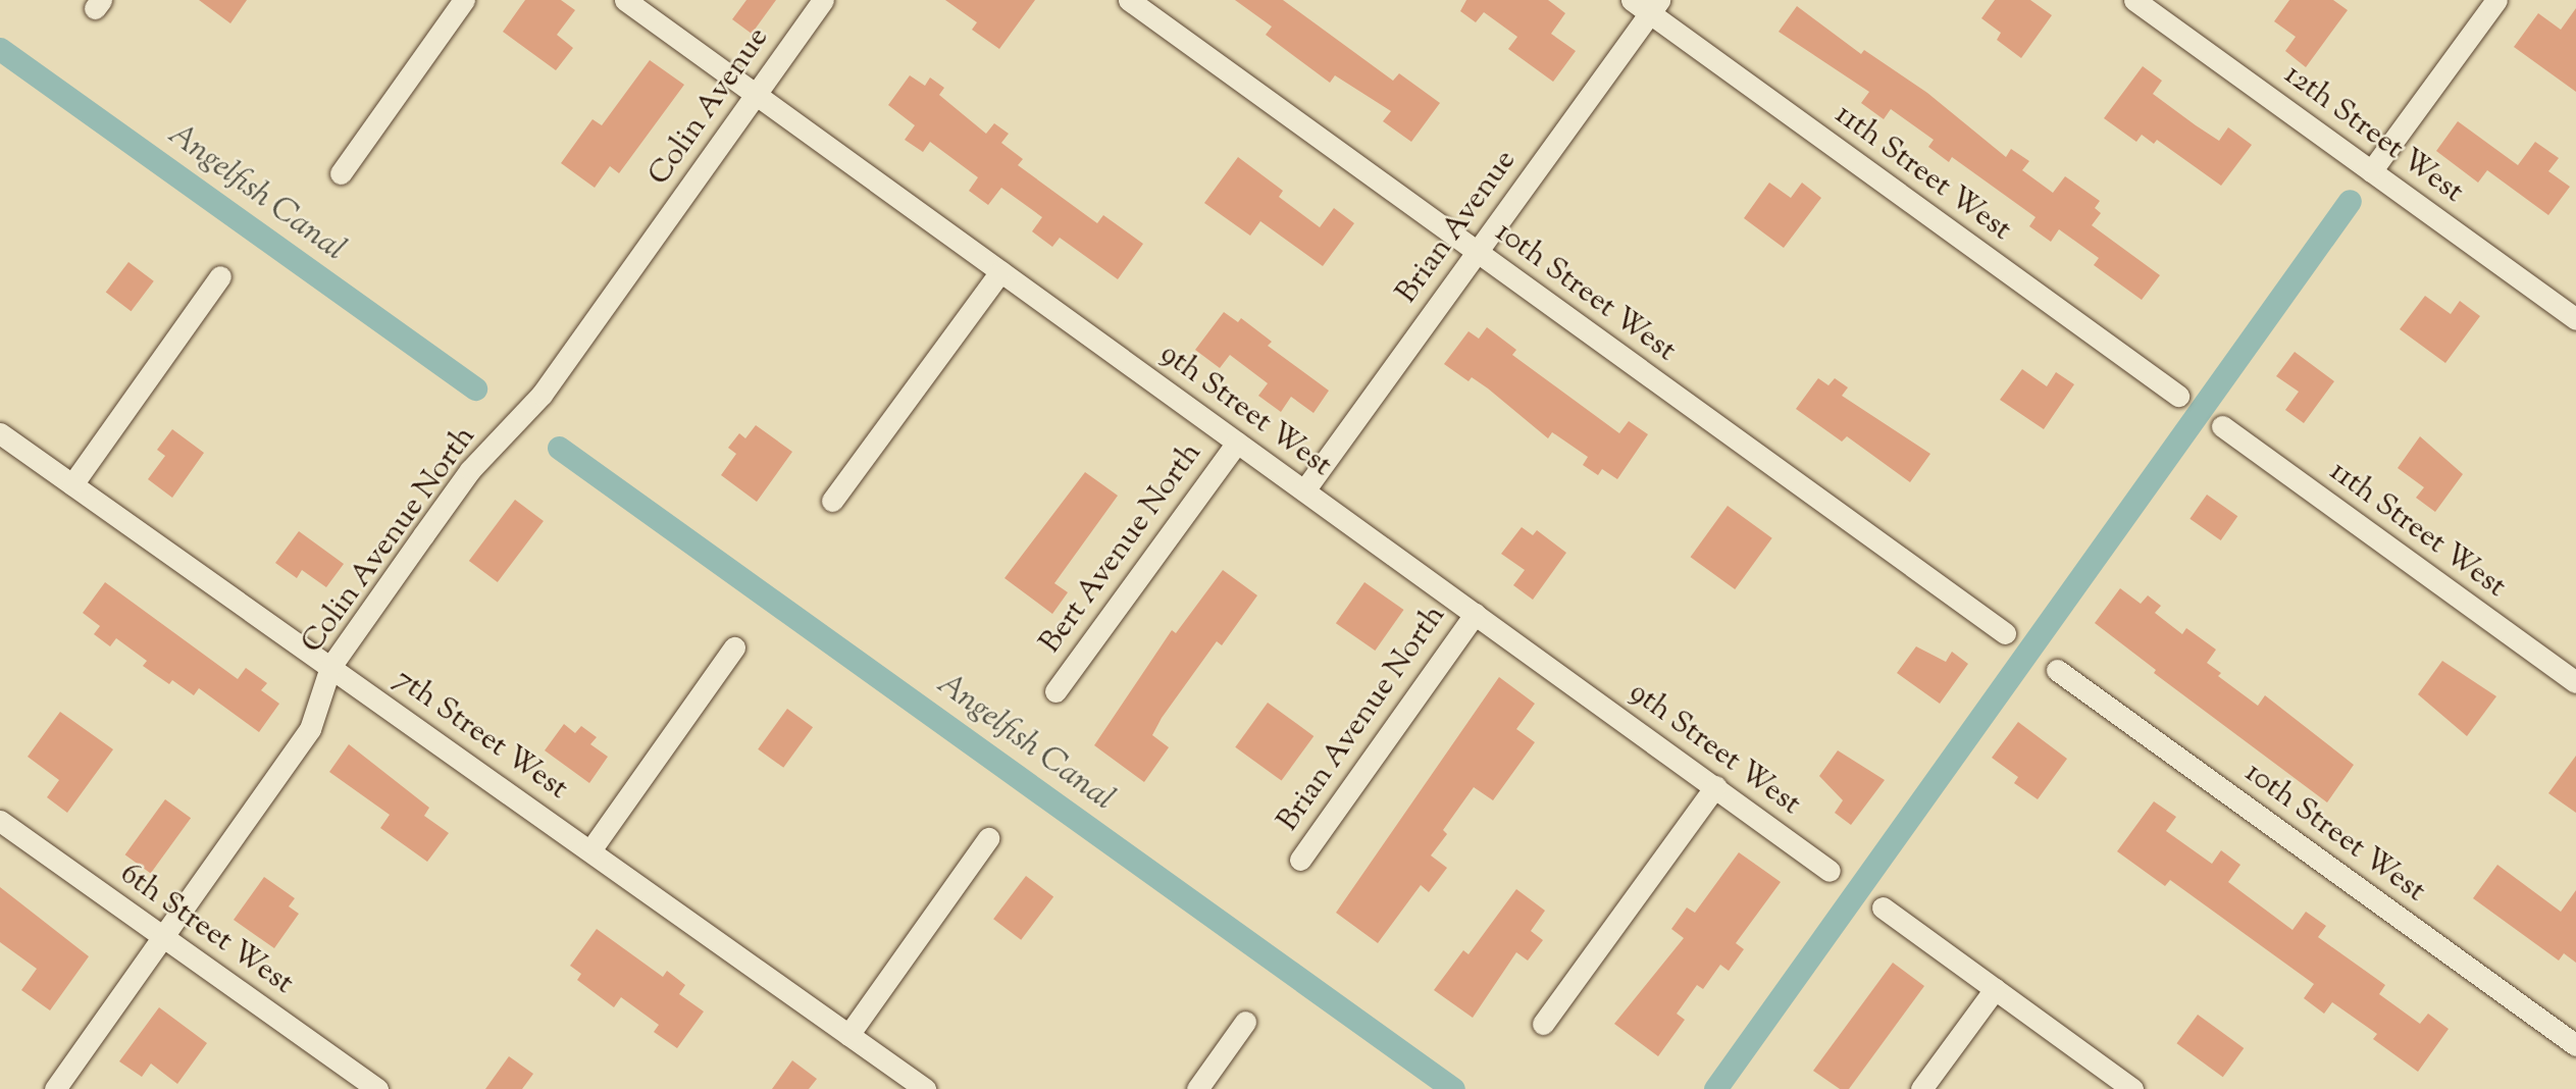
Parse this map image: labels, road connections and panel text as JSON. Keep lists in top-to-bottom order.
{
  "streets": {
    "street": [
      "Colin Avenue",
      "12th Street West",
      "11th Street West",
      "Brian Avenue",
      "10th Street West",
      "9th Street West",
      "Colin Avenue North",
      "Bert Avenue North",
      "Brian Avenue North",
      "7th Street West",
      "6th Street West"
    ]
  },
  "crossings": [
    ["Colin Avenue", "9th Street West"],
    ["Colin Avenue", "Colin Avenue North"],
    ["11th Street West", "Brian Avenue"],
    ["Brian Avenue", "10th Street West"],
    ["Brian Avenue", "9th Street West"],
    ["9th Street West", "Bert Avenue North"],
    ["9th Street West", "Brian Avenue North"],
    ["Colin Avenue North", "7th Street West"],
    ["Colin Avenue North", "6th Street West"]
  ],
  "water": ["Angelfish Canal"]
}
